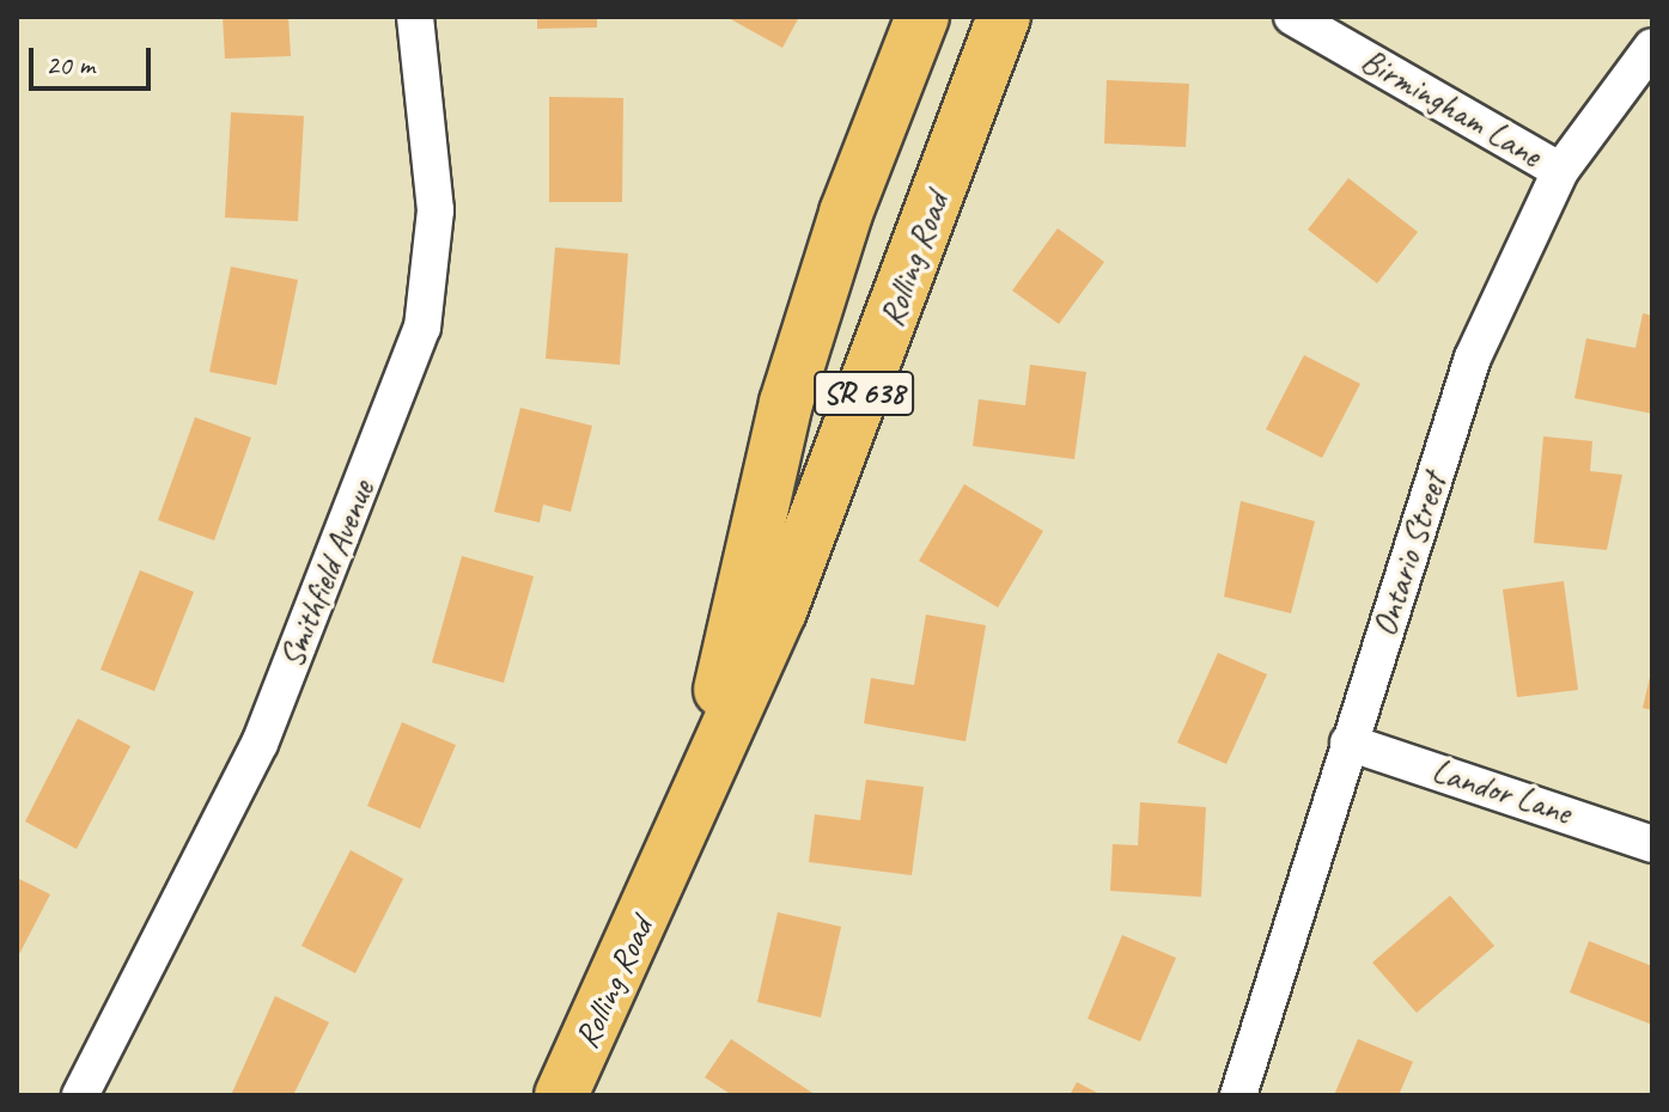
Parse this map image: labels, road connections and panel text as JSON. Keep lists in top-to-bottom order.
{
  "streets": {
    "main road": ["Rolling Road", "SR 638"],
    "street": [
      "Birmingham Lane",
      "Ontario Street",
      "Smithfield Avenue",
      "Landor Lane"
    ]
  },
  "crossings": [
    ["Birmingham Lane", "Ontario Street"],
    ["Ontario Street", "Landor Lane"]
  ],
  "scale_bar": "20 m"
}
